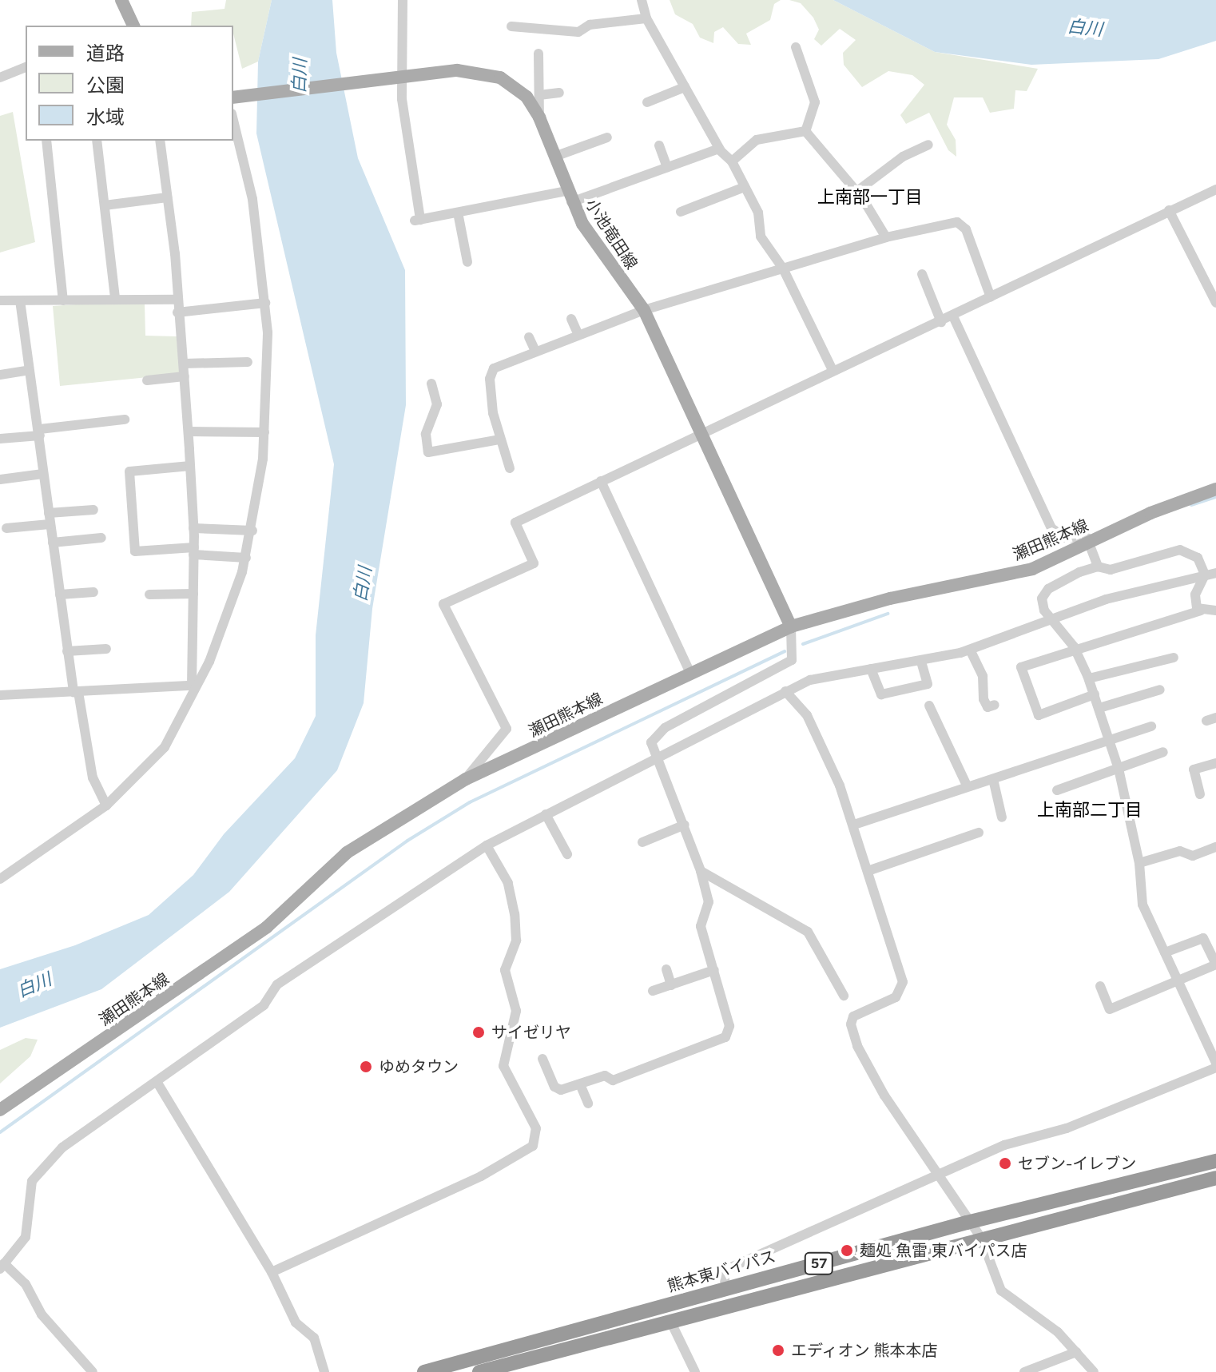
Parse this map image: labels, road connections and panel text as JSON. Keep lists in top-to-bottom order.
{
  "streets": {
    "highway": ["57", "熊本東バイパス"],
    "main road": ["小池竜田線", "瀬田熊本線"]
  },
  "crossings": [
    ["小池竜田線", "瀬田熊本線"]
  ],
  "districts": ["上南部一丁目", "上南部二丁目"],
  "water": ["白川"],
  "places": [
    "サイゼリヤ",
    "ゆめタウン",
    "セブン-イレブン",
    "麺処 魚雷 東バイパス店",
    "エディオン 熊本本店"
  ],
  "legend": ["道路", "公園", "水域"]
}
